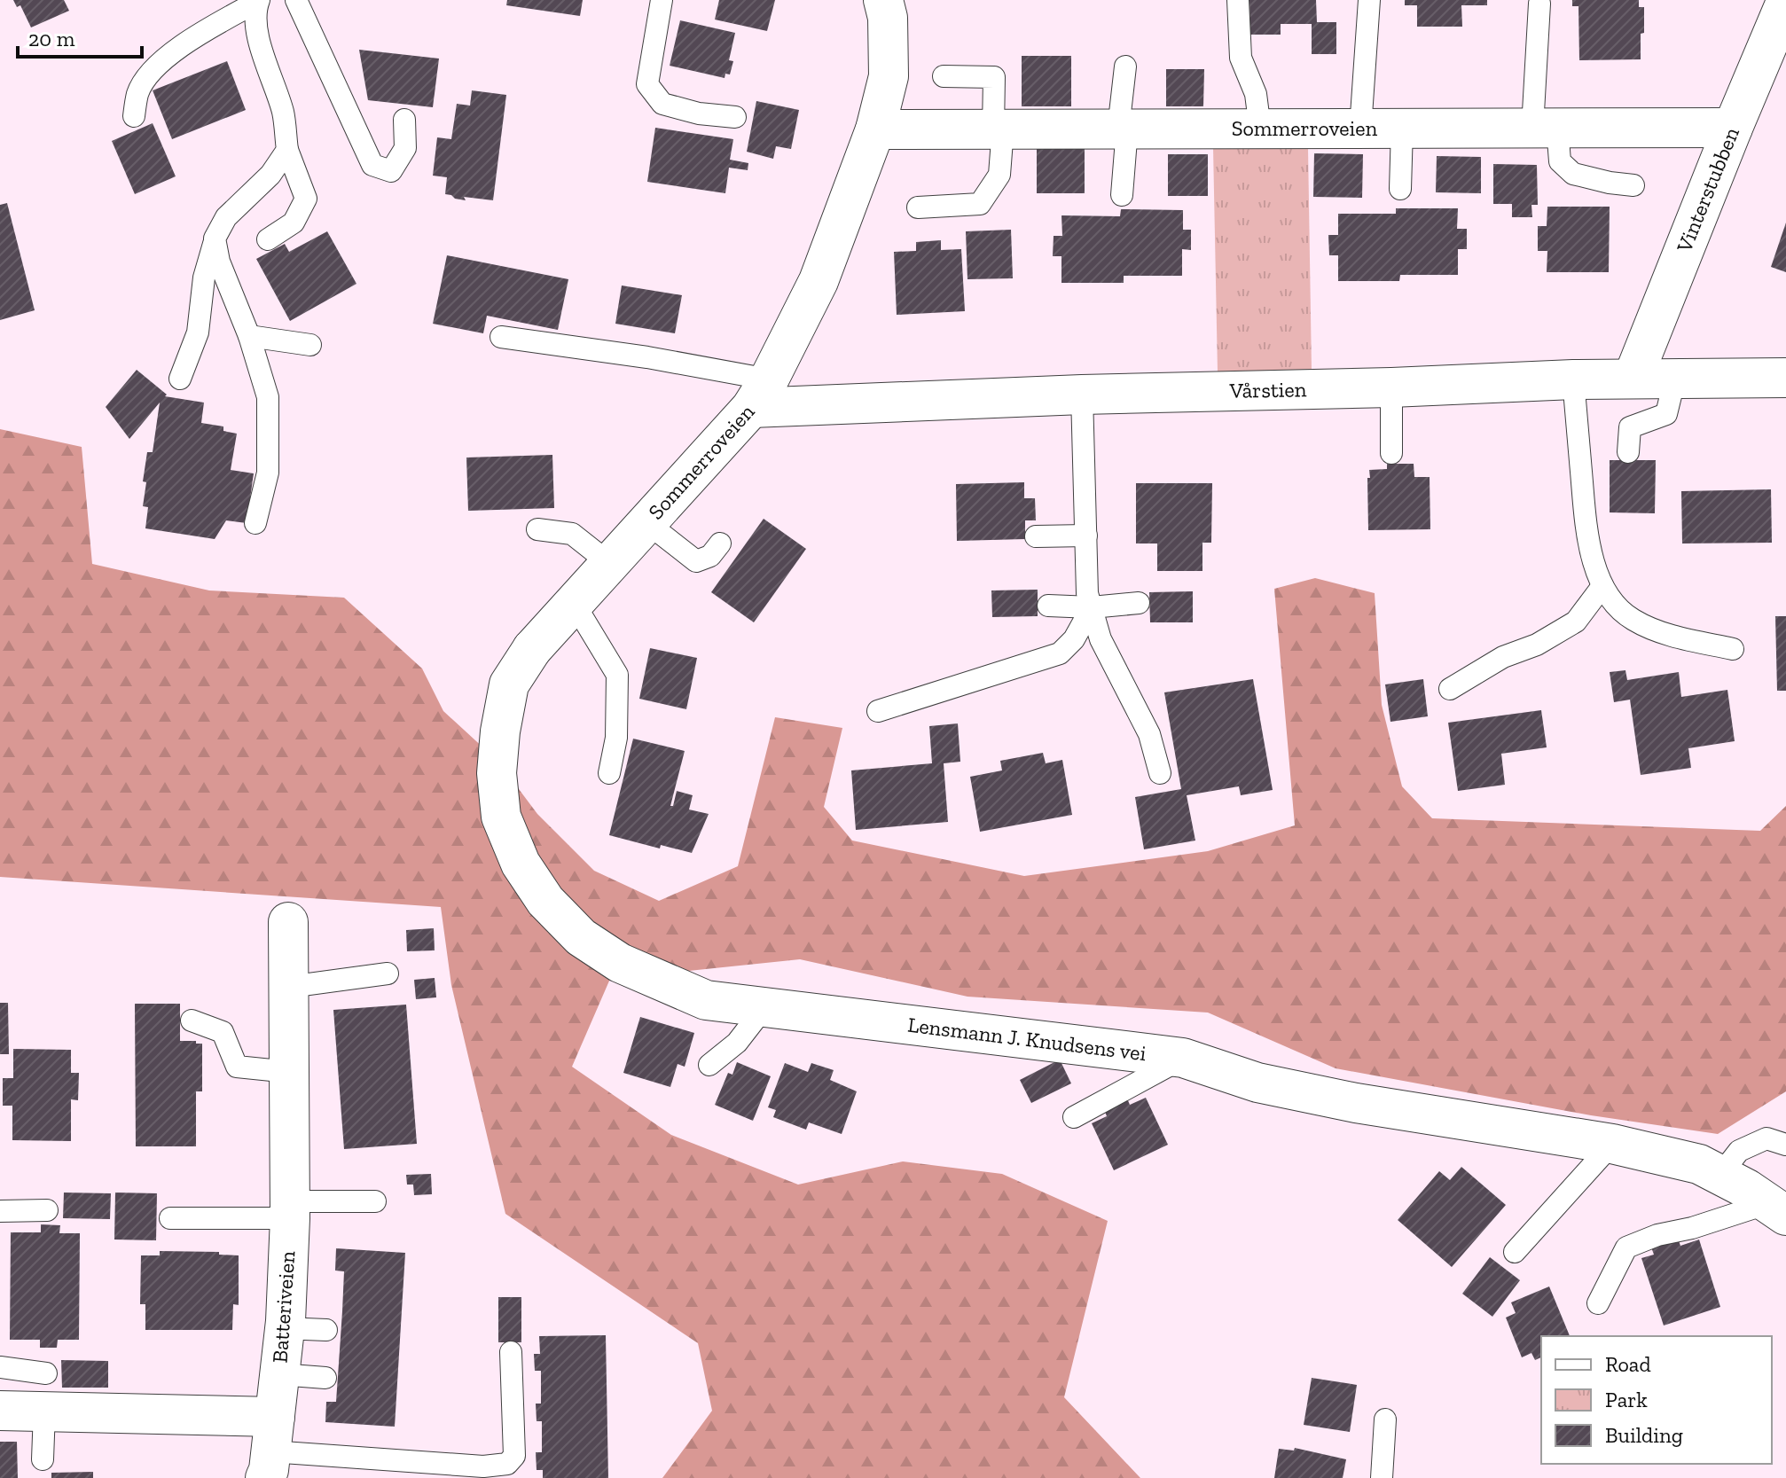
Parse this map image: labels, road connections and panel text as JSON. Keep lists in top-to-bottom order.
{
  "streets": {
    "street": [
      "Sommerroveien",
      "Vinterstubben",
      "Vårstien",
      "Lensmann J. Knudsens vei",
      "Batteriveien"
    ]
  },
  "crossings": [
    ["Sommerroveien", "Vinterstubben"],
    ["Sommerroveien", "Vårstien"],
    ["Sommerroveien", "Lensmann J. Knudsens vei"],
    ["Vinterstubben", "Vårstien"]
  ],
  "legend": ["Road", "Park", "Building"],
  "scale_bar": "20 m"
}
